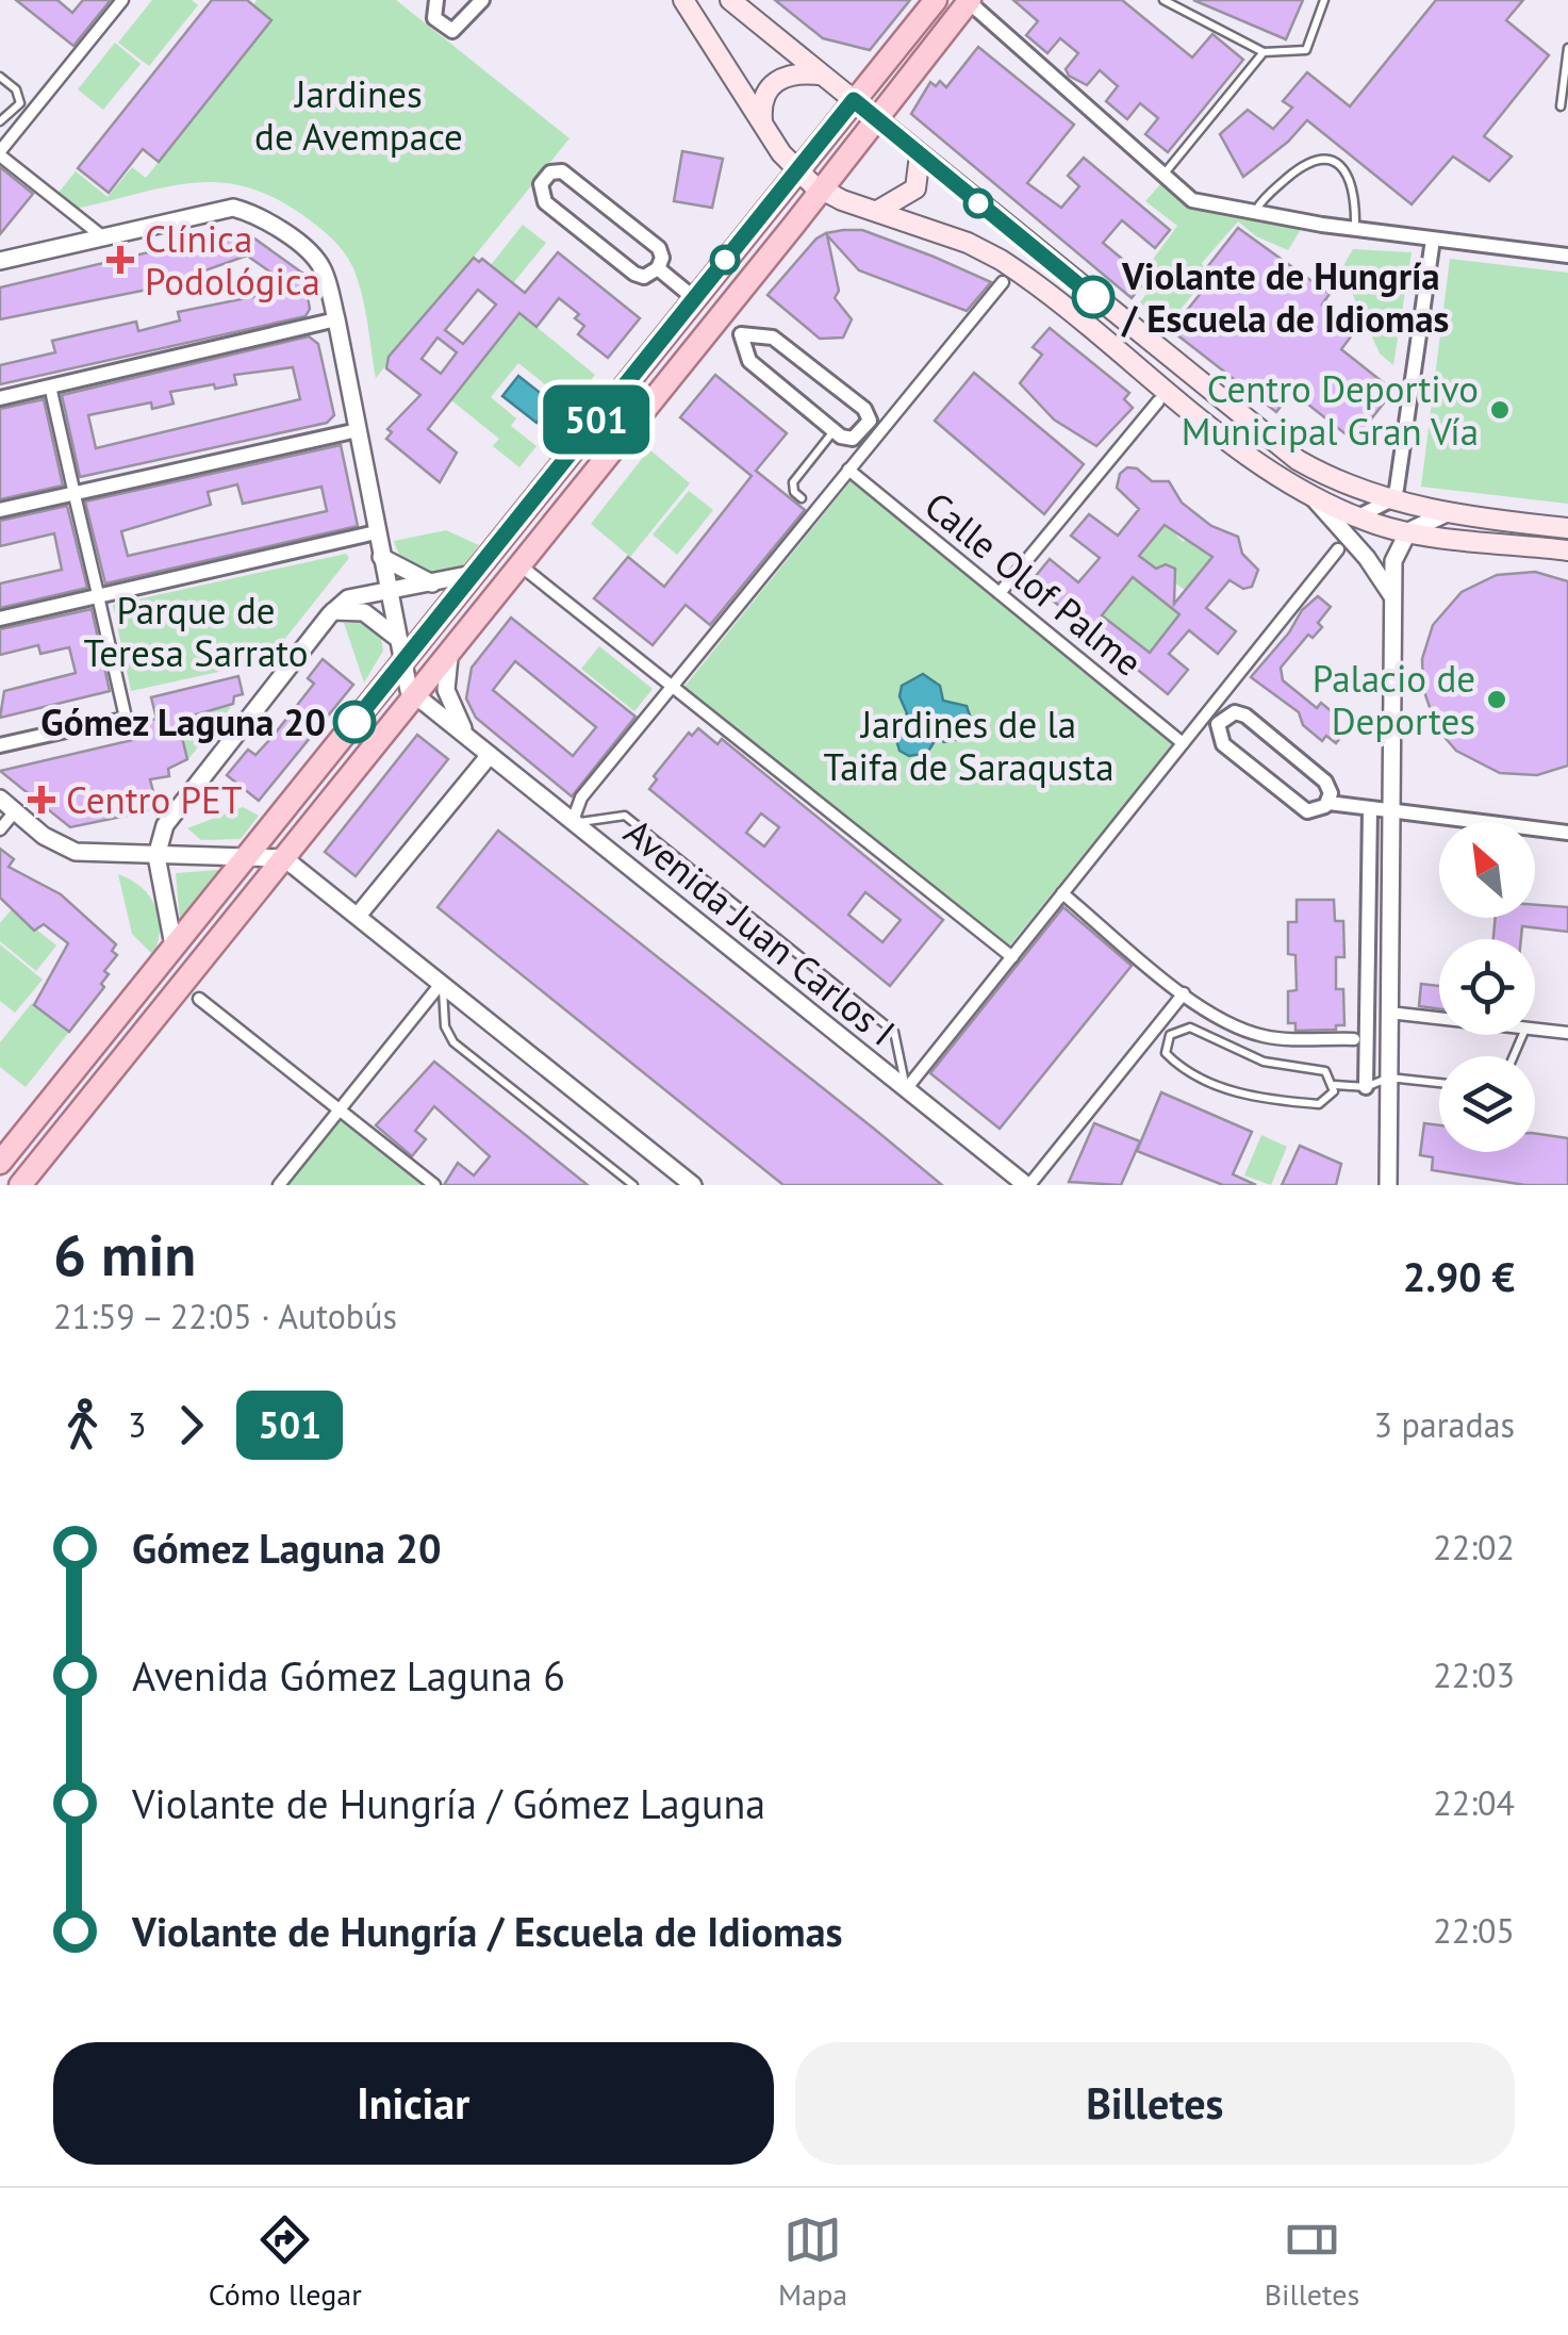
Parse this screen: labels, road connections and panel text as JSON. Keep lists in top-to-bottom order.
{
  "streets": {
    "street": ["Calle Olof Palme", "Avenida Juan Carlos I"]
  },
  "parks": ["Jardines de Avempace", "Parque de Teresa Sarrato", "Jardines de la Taifa de Saraqusta"],
  "places": {
    "health": ["Clínica Podológica", "Centro PET"],
    "other": [
      "Violante de Hungría / Escuela de Idiomas",
      "Centro Deportivo Municipal Gran Vía",
      "Palacio de Deportes",
      "Gómez Laguna 20"
    ]
  },
  "lines": ["bus line 501"],
  "north": "top left",
  "page": {
    "on_map": "501",
    "heading": ["6 min", "21:59 – 22:05 · Autobús", "2.90 €"],
    "legs": ["3", "501", "3 paradas"],
    "list": [
      {
        "name": "Gómez Laguna 20",
        "value": "22:02"
      },
      {
        "name": "Avenida Gómez Laguna 6",
        "value": "22:03"
      },
      {
        "name": "Violante de Hungría / Gómez Laguna",
        "value": "22:04"
      },
      {
        "name": "Violante de Hungría / Escuela de Idiomas",
        "value": "22:05"
      }
    ],
    "buttons": ["Iniciar", "Billetes"],
    "tabs": ["Cómo llegar", "Mapa", "Billetes"]
  }
}
